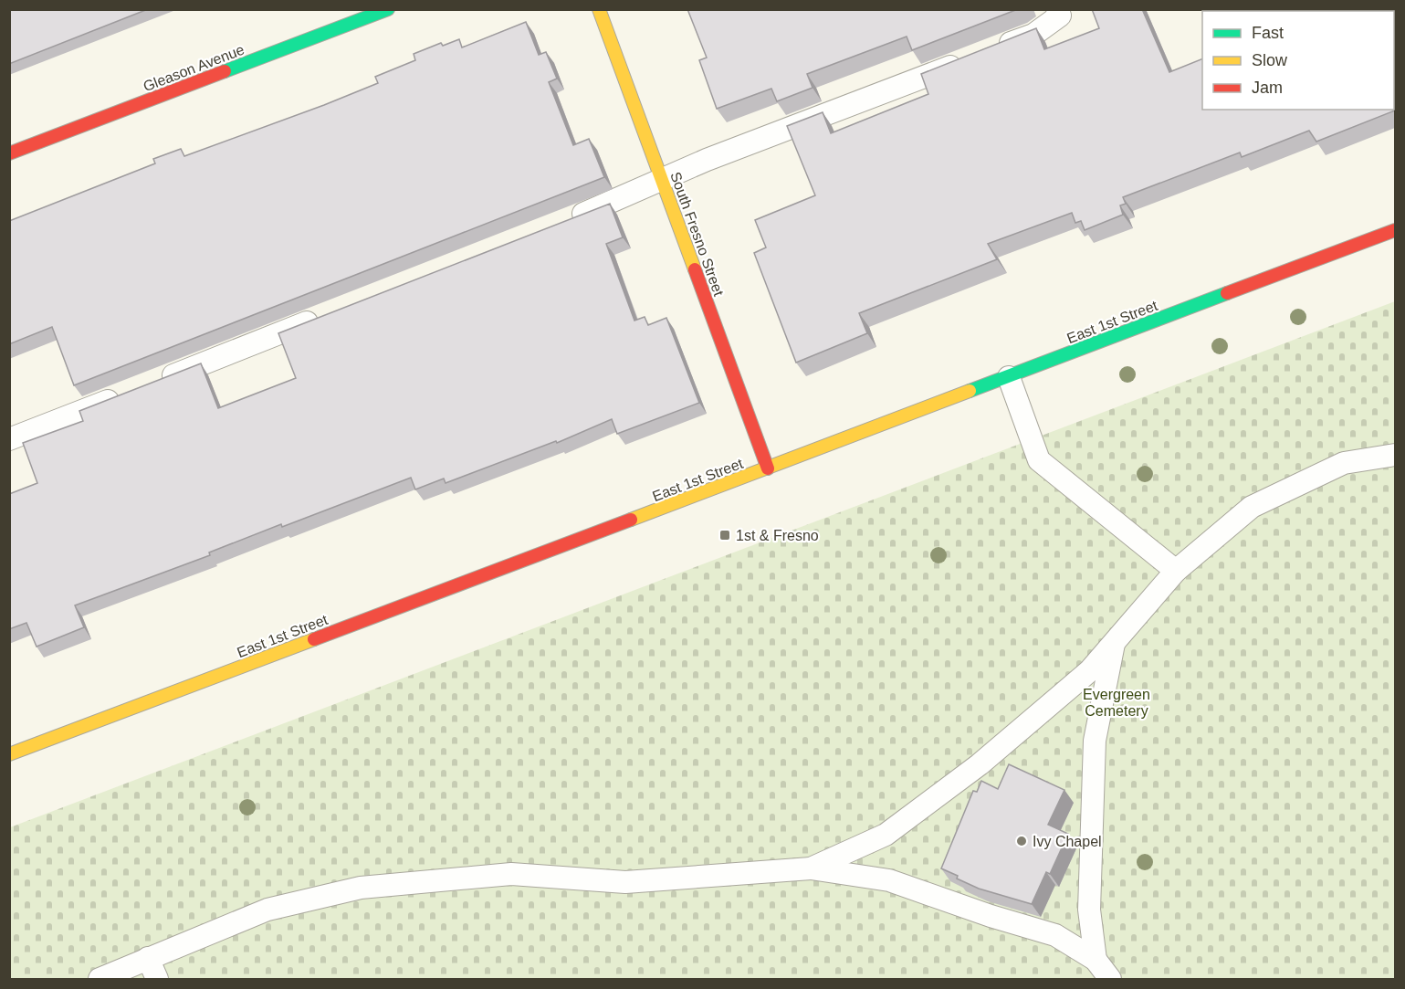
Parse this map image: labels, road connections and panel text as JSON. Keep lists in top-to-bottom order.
{
  "streets": {
    "street": ["Gleason Avenue", "South Fresno Street", "East 1st Street"]
  },
  "crossings": [
    ["South Fresno Street", "East 1st Street"]
  ],
  "parks": ["Evergreen Cemetery"],
  "places": {
    "transit": ["1st & Fresno"],
    "other": ["Ivy Chapel"]
  },
  "legend": ["Fast", "Slow", "Jam"]
}
